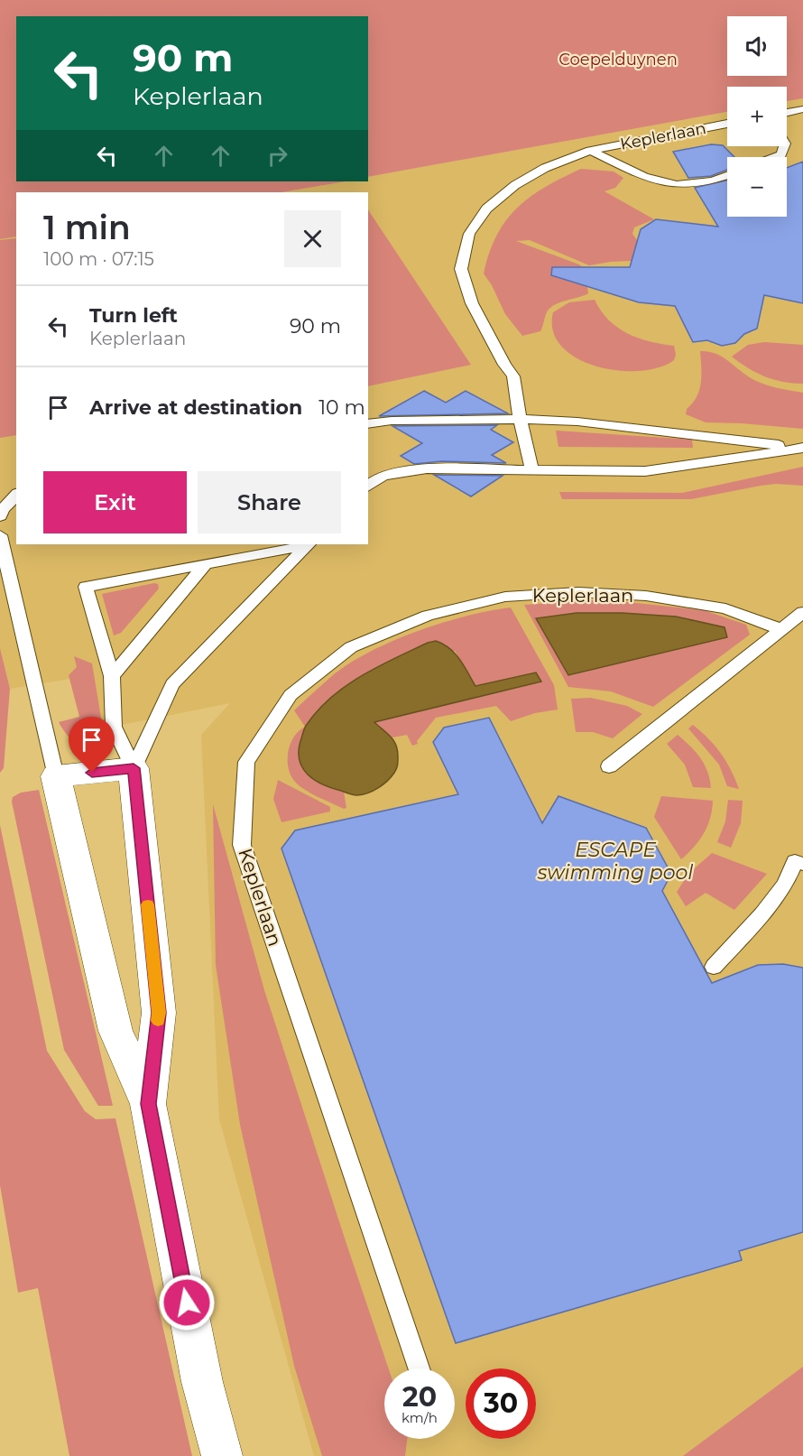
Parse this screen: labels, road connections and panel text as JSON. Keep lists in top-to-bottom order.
{
  "streets": {
    "lane": ["Keplerlaan"]
  },
  "water": ["ESCAPE swimming pool"],
  "parks": ["Coepelduynen"],
  "page": {
    "map_buttons": ["+", "−"],
    "turn": ["90 m", "Keplerlaan"],
    "heading": ["1 min", "100 m · 07:15"],
    "list": [
      {
        "name": "Turn left",
        "note": "Keplerlaan",
        "value": "90 m"
      },
      {
        "name": "Arrive at destination",
        "value": "10 m"
      }
    ],
    "buttons": ["Exit", "Share"],
    "speed": "20 km/h",
    "limit": "30"
  }
}
